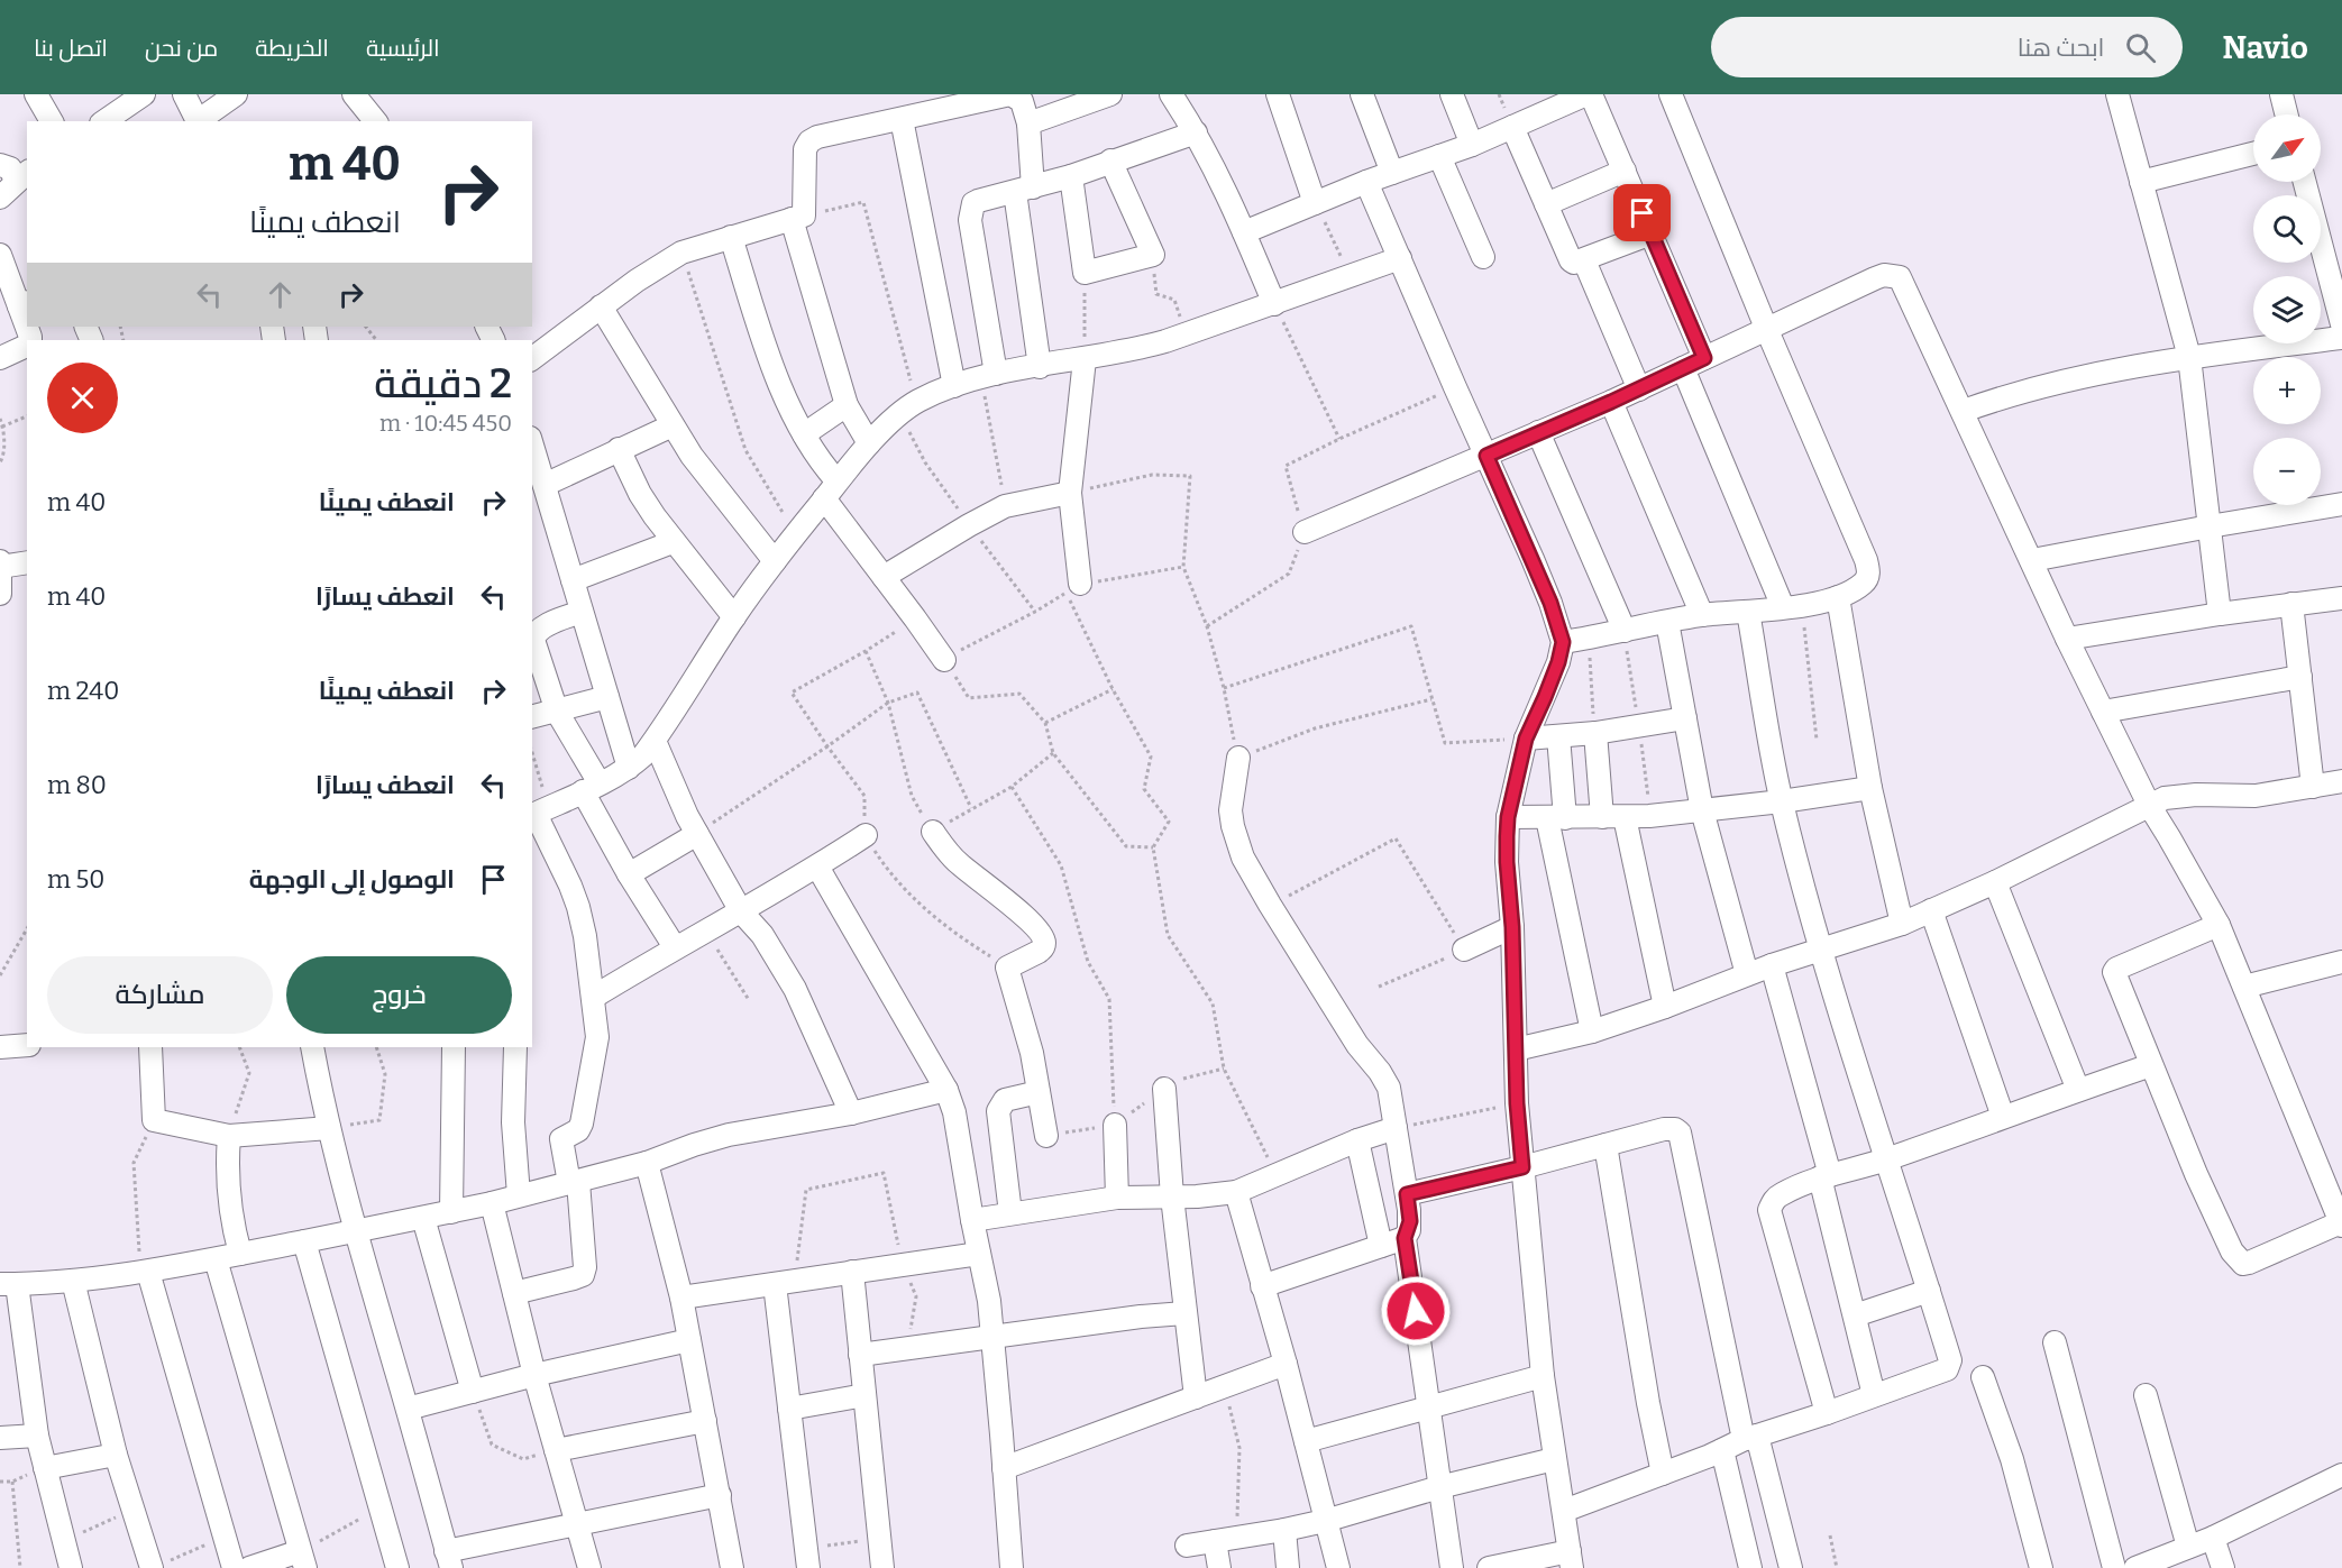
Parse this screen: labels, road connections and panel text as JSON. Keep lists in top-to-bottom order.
{
  "north": "top right",
  "page": {
    "header": "Navio",
    "search": "ابحث هنا",
    "nav": [
      "الرئيسية",
      "الخريطة",
      "من نحن",
      "اتصل بنا"
    ],
    "map_buttons": ["+", "−"],
    "turn": ["40 m", "انعطف يمينًا"],
    "heading": ["2 دقيقة", "450 m · 10:45"],
    "list": [
      {
        "name": "انعطف يمينًا",
        "value": "40 m"
      },
      {
        "name": "انعطف يسارًا",
        "value": "40 m"
      },
      {
        "name": "انعطف يمينًا",
        "value": "240 m"
      },
      {
        "name": "انعطف يسارًا",
        "value": "80 m"
      },
      {
        "name": "الوصول إلى الوجهة",
        "value": "50 m"
      }
    ],
    "buttons": ["خروج", "مشاركة"]
  }
}
